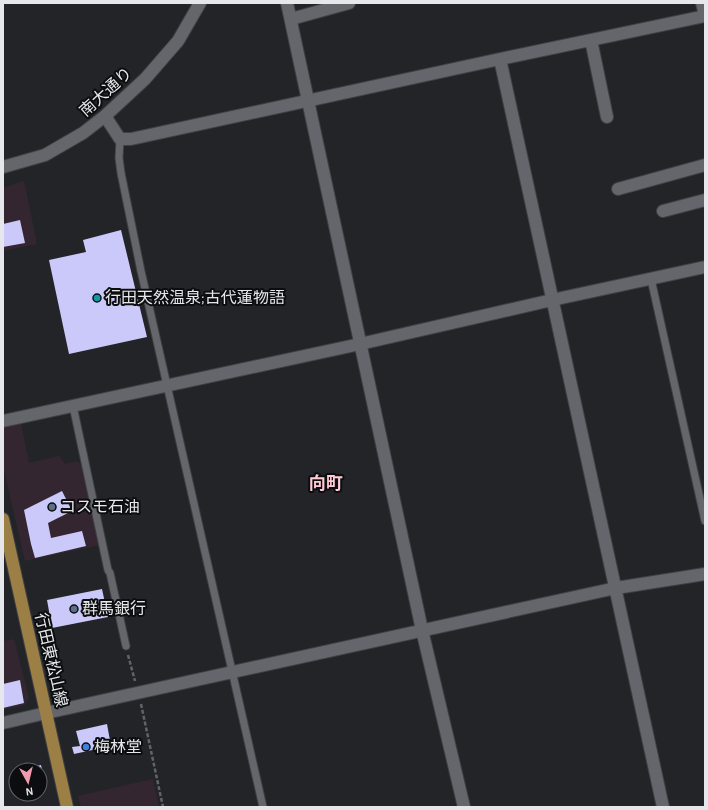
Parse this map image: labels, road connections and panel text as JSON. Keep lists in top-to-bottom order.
{
  "streets": {
    "main road": ["行田東松山線"],
    "street": ["南大通り"]
  },
  "districts": ["向町"],
  "places": [
    "行田天然温泉;古代蓮物語",
    "コスモ石油",
    "群馬銀行",
    "梅林堂"
  ],
  "north": "bottom"
}
